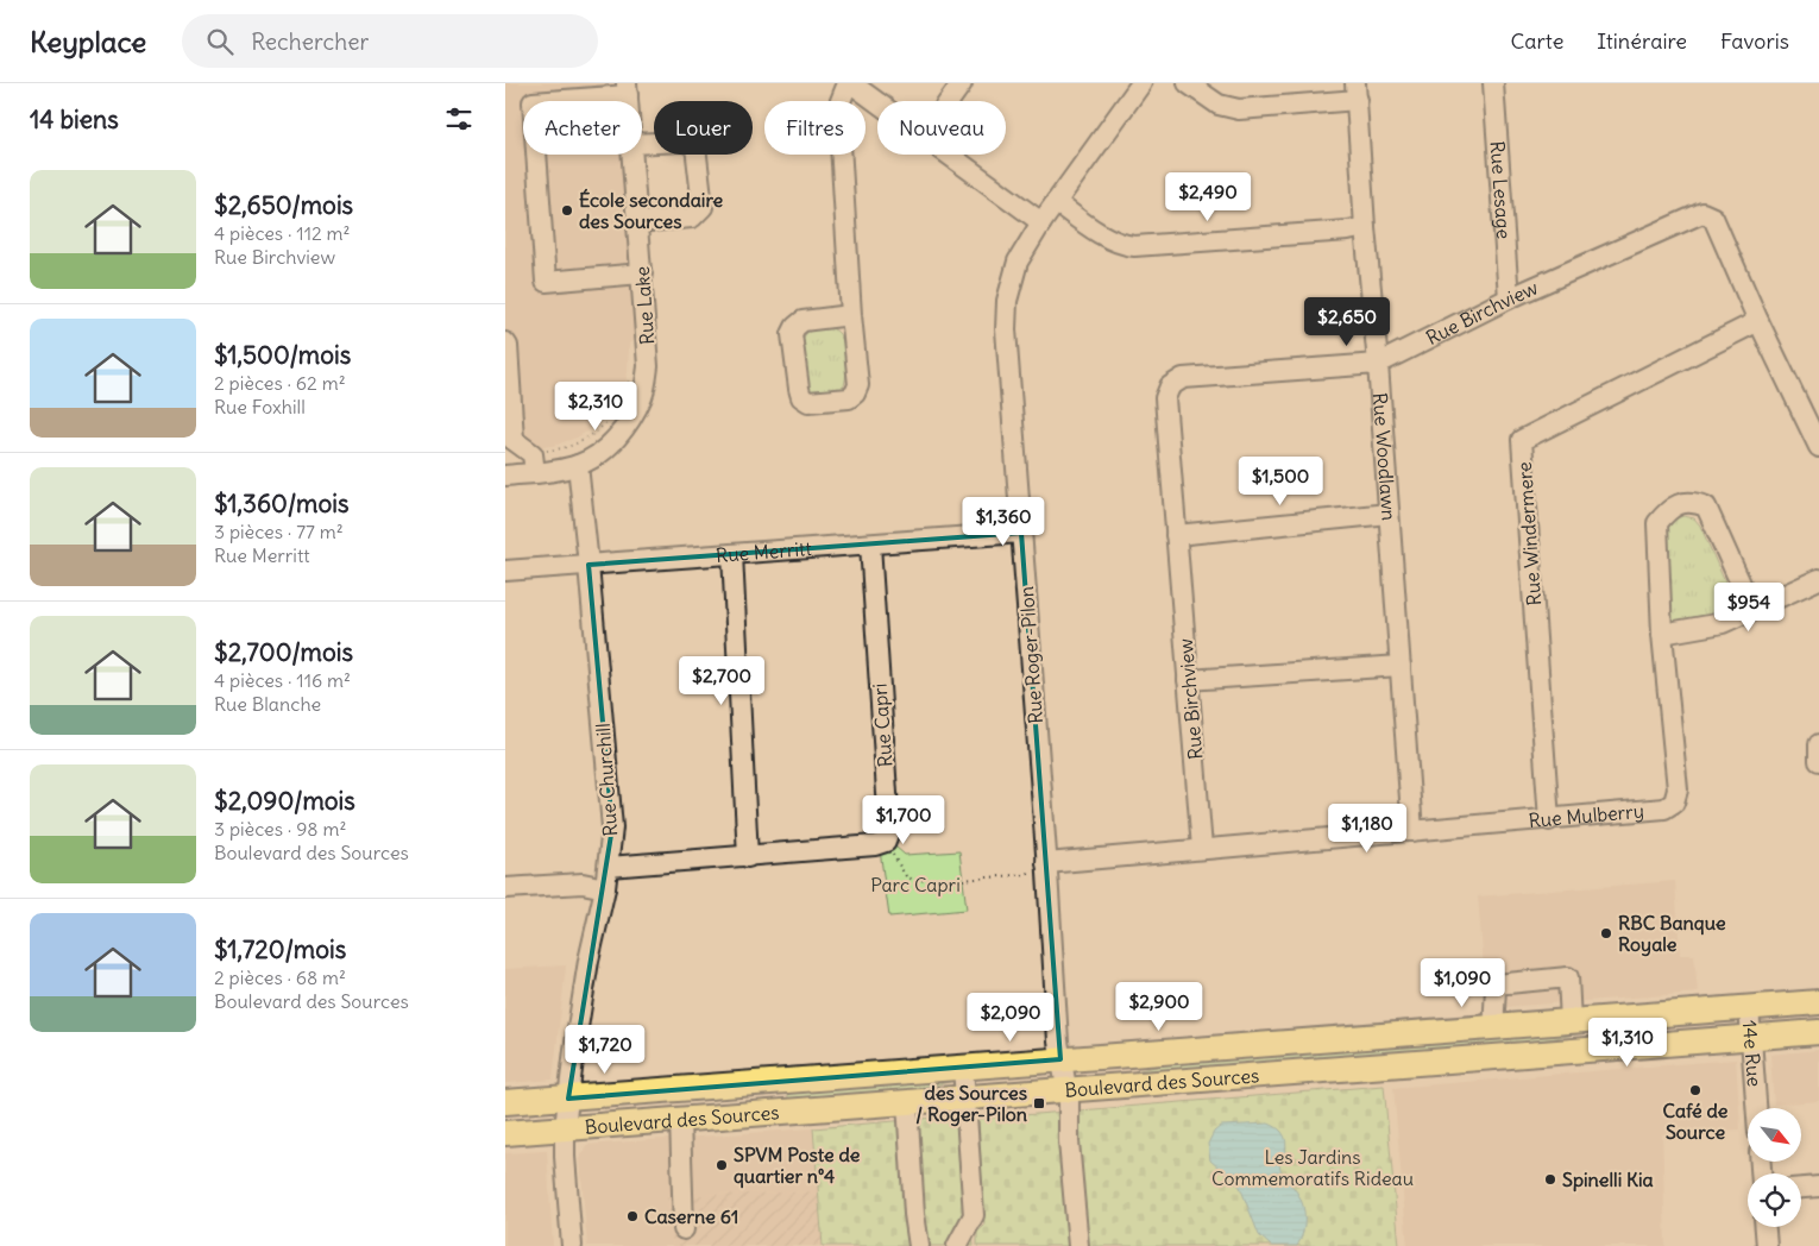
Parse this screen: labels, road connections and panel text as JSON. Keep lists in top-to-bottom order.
{
  "streets": {
    "main road": ["Boulevard des Sources"],
    "street": [
      "Rue Lesage",
      "Rue Lake",
      "Rue Birchview",
      "Rue Woodlawn",
      "Rue Windermere",
      "Rue Merritt",
      "Rue Roger-Pilon",
      "Rue Capri",
      "Rue Churchill",
      "Rue Mulberry",
      "14e Rue"
    ]
  },
  "crossings": [
    ["Rue Lesage", "Rue Birchview"],
    ["Rue Lake", "Rue Churchill"],
    ["Rue Birchview", "Rue Woodlawn"],
    ["Rue Birchview", "Rue Windermere"],
    ["Rue Birchview", "Rue Mulberry"],
    ["Rue Woodlawn", "Rue Mulberry"],
    ["Rue Windermere", "Rue Mulberry"],
    ["Rue Merritt", "Rue Roger-Pilon"],
    ["Rue Merritt", "Rue Capri"],
    ["Rue Merritt", "Rue Churchill"],
    ["Rue Roger-Pilon", "Rue Mulberry"],
    ["Rue Roger-Pilon", "Boulevard des Sources"],
    ["Rue Churchill", "Boulevard des Sources"],
    ["14e Rue", "Boulevard des Sources"]
  ],
  "parks": ["Parc Capri", "Les Jardins Commemoratifs Rideau"],
  "places": {
    "other": [
      "École secondaire des Sources",
      "RBC Banque Royale",
      "Café de Source",
      "SPVM Poste de quartier n°4",
      "Spinelli Kia",
      "Caserne 61"
    ],
    "transit": ["des Sources / Roger-Pilon"]
  },
  "north": "bottom right",
  "page": {
    "header": "Keyplace",
    "search": "Rechercher",
    "nav": ["Carte", "Itinéraire", "Favoris"],
    "heading": "14 biens",
    "chip": [
      "Acheter",
      "Louer",
      "Filtres",
      "Nouveau"
    ],
    "list": [
      {
        "name": "$2,650/mois",
        "note": "4 pièces · 112 m² · Rue Birchview"
      },
      {
        "name": "$1,500/mois",
        "note": "2 pièces · 62 m² · Rue Foxhill"
      },
      {
        "name": "$1,360/mois",
        "note": "3 pièces · 77 m² · Rue Merritt"
      },
      {
        "name": "$2,700/mois",
        "note": "4 pièces · 116 m² · Rue Blanche"
      },
      {
        "name": "$2,090/mois",
        "note": "3 pièces · 98 m² · Boulevard des Sources"
      },
      {
        "name": "$1,720/mois",
        "note": "2 pièces · 68 m² · Boulevard des Sources"
      }
    ],
    "price": [
      "$2,490",
      "$2,650",
      "$2,310",
      "$1,500",
      "$1,360",
      "$954",
      "$2,700",
      "$1,700",
      "$1,180",
      "$1,090",
      "$2,900",
      "$2,090",
      "$1,310",
      "$1,720"
    ]
  }
}
